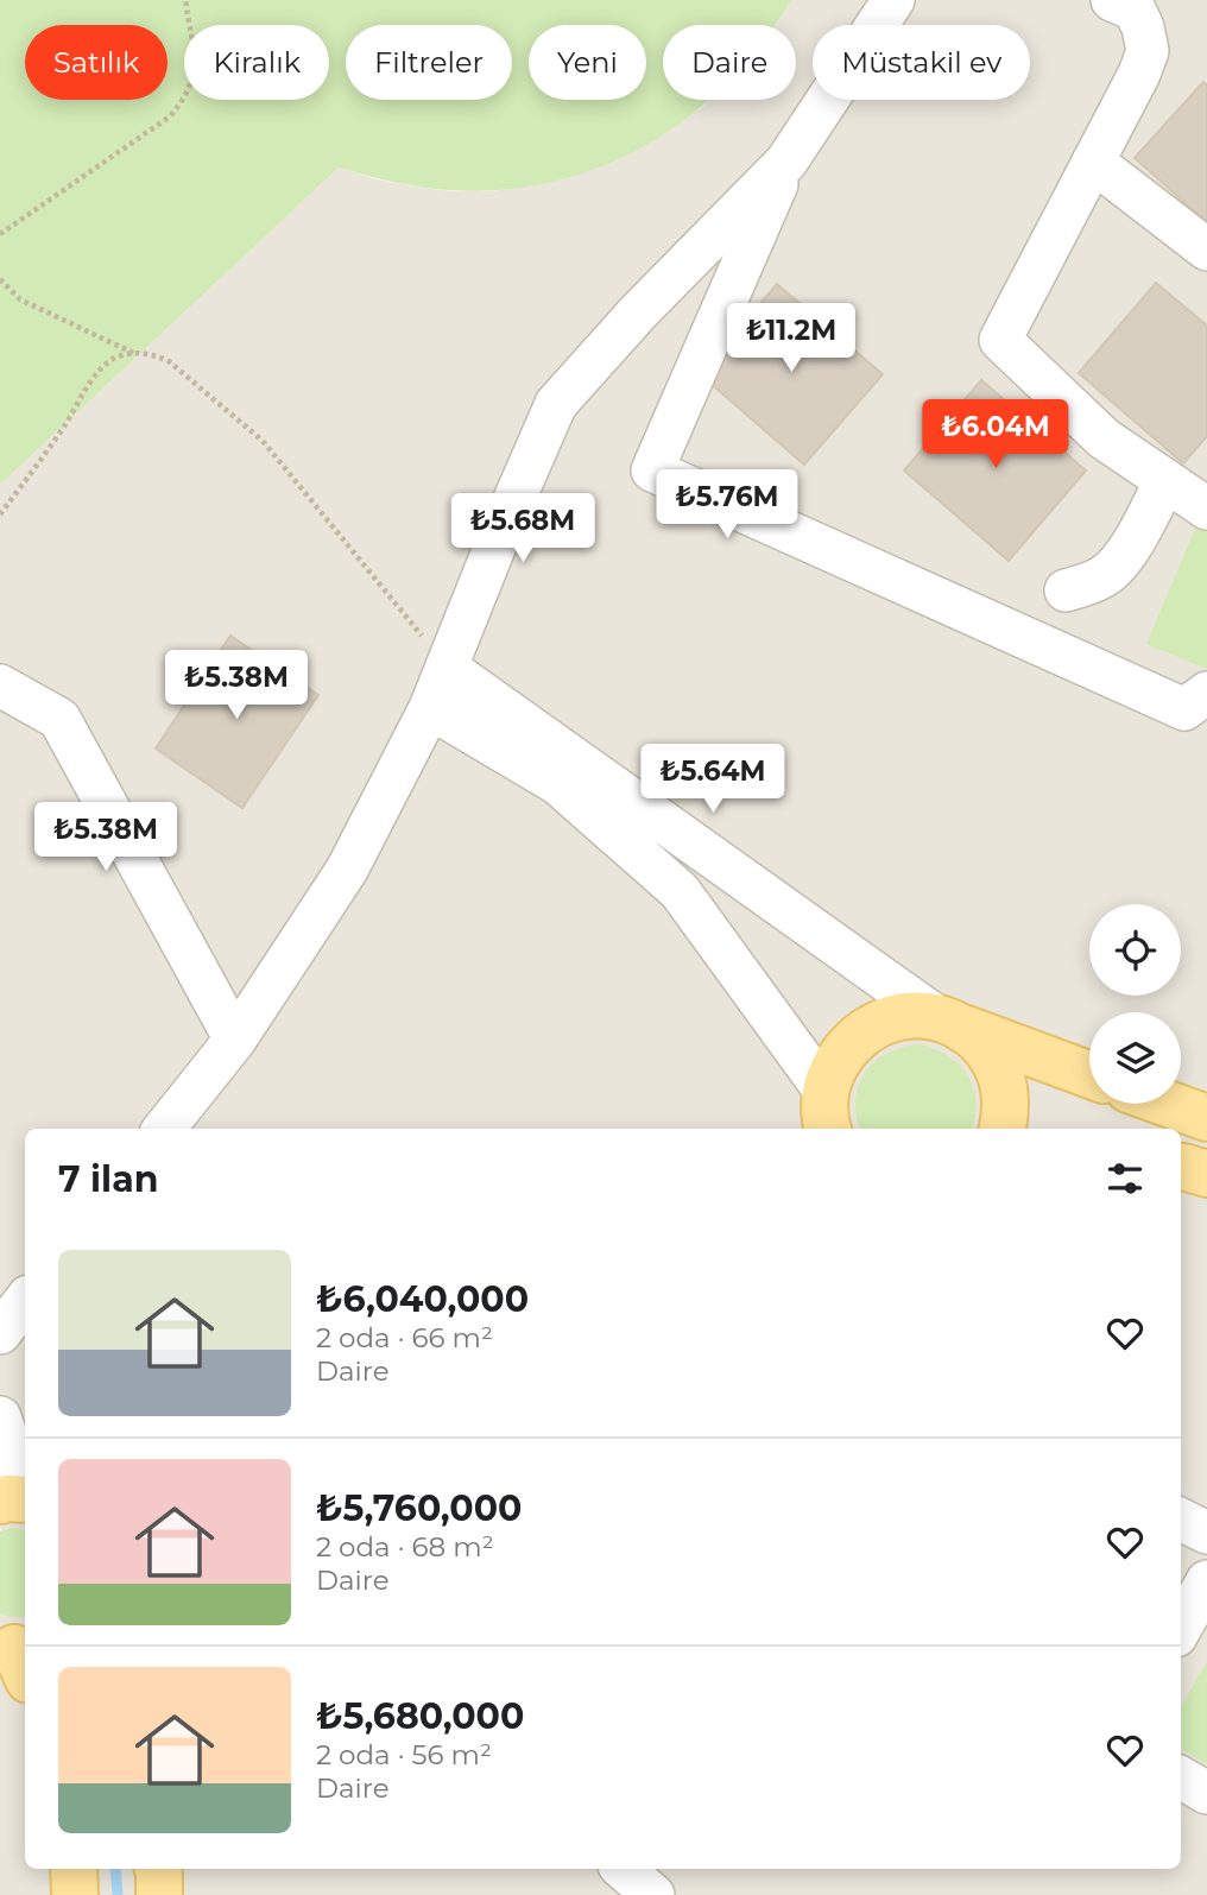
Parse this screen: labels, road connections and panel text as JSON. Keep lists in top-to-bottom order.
{
  "page": {
    "chip": [
      "Satılık",
      "Kiralık",
      "Filtreler",
      "Yeni",
      "Daire",
      "Müstakil ev"
    ],
    "price": [
      "₺11.2M",
      "₺6.04M",
      "₺5.76M",
      "₺5.68M",
      "₺5.38M",
      "₺5.64M",
      "₺5.38M"
    ],
    "heading": "7 ilan",
    "list": [
      {
        "name": "₺6,040,000",
        "note": "2 oda · 66 m² · Daire"
      },
      {
        "name": "₺5,760,000",
        "note": "2 oda · 68 m² · Daire"
      },
      {
        "name": "₺5,680,000",
        "note": "2 oda · 56 m² · Daire"
      }
    ]
  }
}
